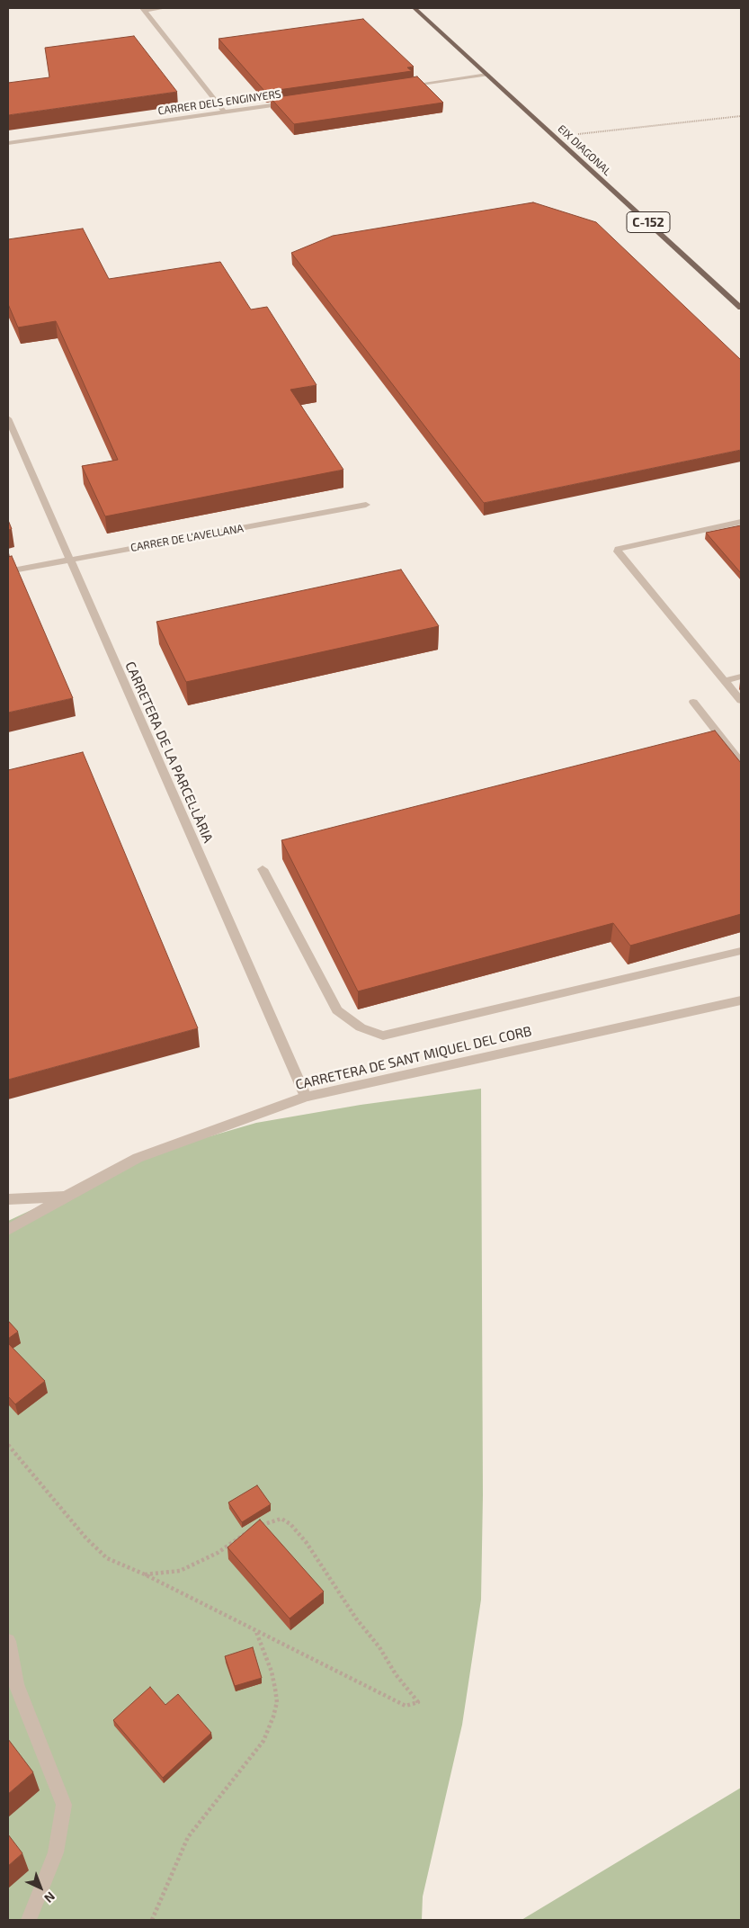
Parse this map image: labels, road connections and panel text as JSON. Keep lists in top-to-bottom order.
{
  "streets": {
    "main road": ["EIX DIAGONAL", "C-152"],
    "street": [
      "CARRER DELS ENGINYERS",
      "CARRER DE L'AVELLANA",
      "CARRETERA DE LA PARCEL·LÀRIA",
      "CARRETERA DE SANT MIQUEL DEL CORB"
    ]
  },
  "crossings": [
    ["CARRER DE L'AVELLANA", "CARRETERA DE LA PARCEL·LÀRIA"],
    ["CARRETERA DE LA PARCEL·LÀRIA", "CARRETERA DE SANT MIQUEL DEL CORB"]
  ],
  "north": "bottom right"
}
